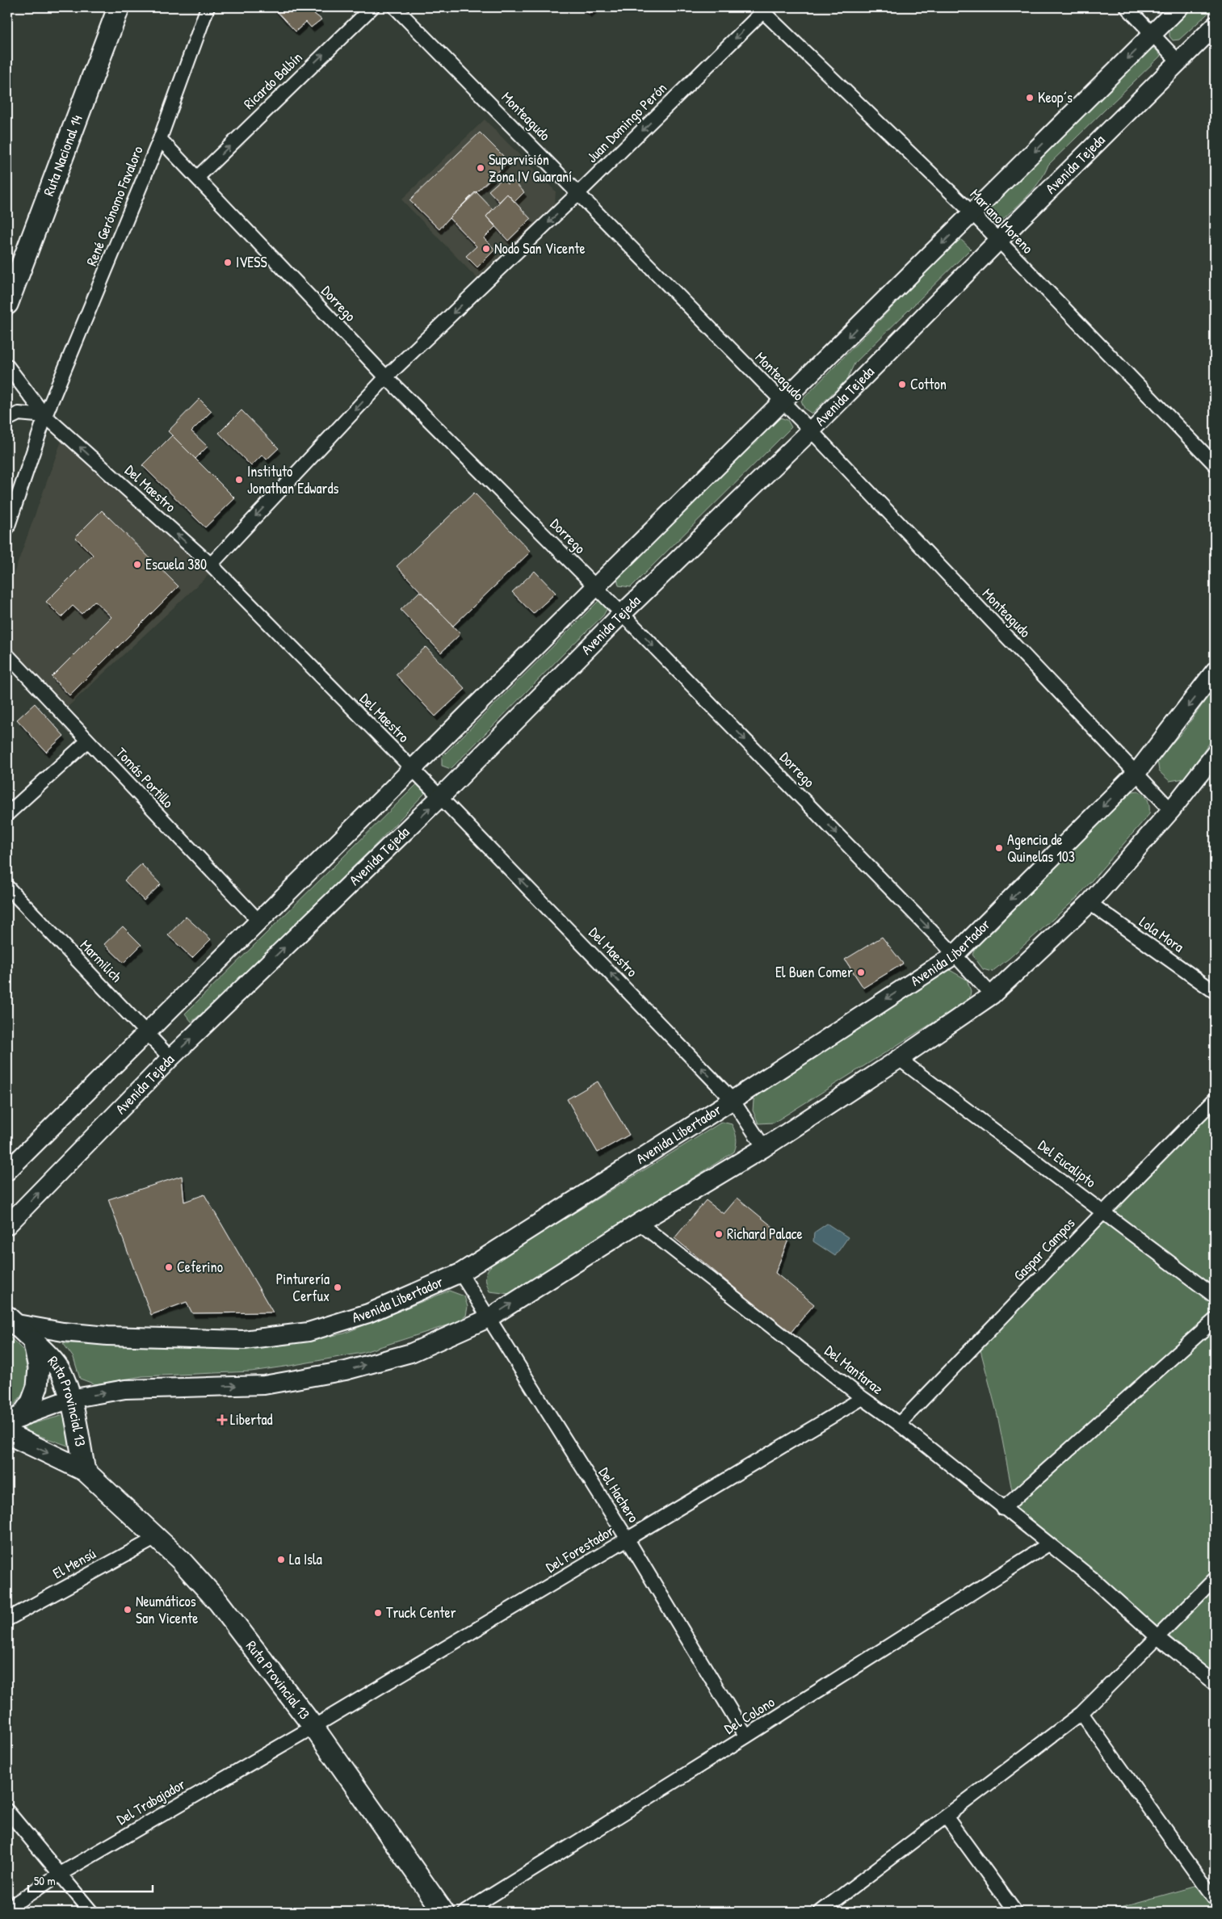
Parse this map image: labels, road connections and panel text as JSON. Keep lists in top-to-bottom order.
{
  "streets": {
    "highway": ["Ruta Nacional 14"],
    "main road": ["Avenida Tejeda", "Avenida Libertador", "Ruta Provincial 13"],
    "street": [
      "Ricardo Balbín",
      "Monteagudo",
      "Juan Domingo Perón",
      "René Gerónomo Favaloro",
      "Mariano Moreno",
      "Dorrego",
      "Del Maestro",
      "Tomás Portillo",
      "Lola Mora",
      "Marmilich",
      "Del Eucalipto",
      "Gaspar Campos",
      "Del Mantaraz",
      "Del Hachero",
      "Del Forestador",
      "El Mensú",
      "Del Colono",
      "Del Trabajador"
    ]
  },
  "crossings": [
    ["Ricardo Balbín", "Dorrego"],
    ["Monteagudo", "Juan Domingo Perón"],
    ["Monteagudo", "Avenida Tejeda"],
    ["Monteagudo", "Avenida Libertador"],
    ["Juan Domingo Perón", "Mariano Moreno"],
    ["Juan Domingo Perón", "Dorrego"],
    ["Juan Domingo Perón", "Del Maestro"],
    ["Avenida Tejeda", "Mariano Moreno"],
    ["Avenida Tejeda", "Dorrego"],
    ["Avenida Tejeda", "Del Maestro"],
    ["Avenida Tejeda", "Marmilich"],
    ["René Gerónomo Favaloro", "Dorrego"],
    ["René Gerónomo Favaloro", "Del Maestro"],
    ["Dorrego", "Avenida Libertador"],
    ["Del Maestro", "Avenida Libertador"],
    ["Avenida Libertador", "Ruta Provincial 13"],
    ["Avenida Libertador", "Del Hachero"],
    ["Del Eucalipto", "Gaspar Campos"],
    ["Gaspar Campos", "Del Mantaraz"],
    ["Del Mantaraz", "Del Forestador"],
    ["Del Mantaraz", "Del Colono"],
    ["Ruta Provincial 13", "Del Forestador"],
    ["Ruta Provincial 13", "El Mensú"],
    ["Ruta Provincial 13", "Del Trabajador"],
    ["Del Hachero", "Del Forestador"],
    ["Del Hachero", "Del Colono"],
    ["Del Forestador", "Del Trabajador"]
  ],
  "one_way": [
    "Ricardo Balbín",
    "Juan Domingo Perón",
    "Dorrego",
    "Del Maestro"
  ],
  "places": {
    "other": [
      "Keop´s",
      "Supervisión Zona IV Guaraní",
      "Nodo San Vicente",
      "IVESS",
      "Cotton",
      "Instituto Jonathan Edwards",
      "Escuela 380",
      "Agencia de Quinelas 103",
      "El Buen Comer",
      "Richard Palace",
      "Ceferino",
      "Pinturería Cerfux",
      "La Isla",
      "Neumáticos San Vicente",
      "Truck Center"
    ],
    "health": ["Libertad"]
  },
  "scale_bar": "50 m"
}
